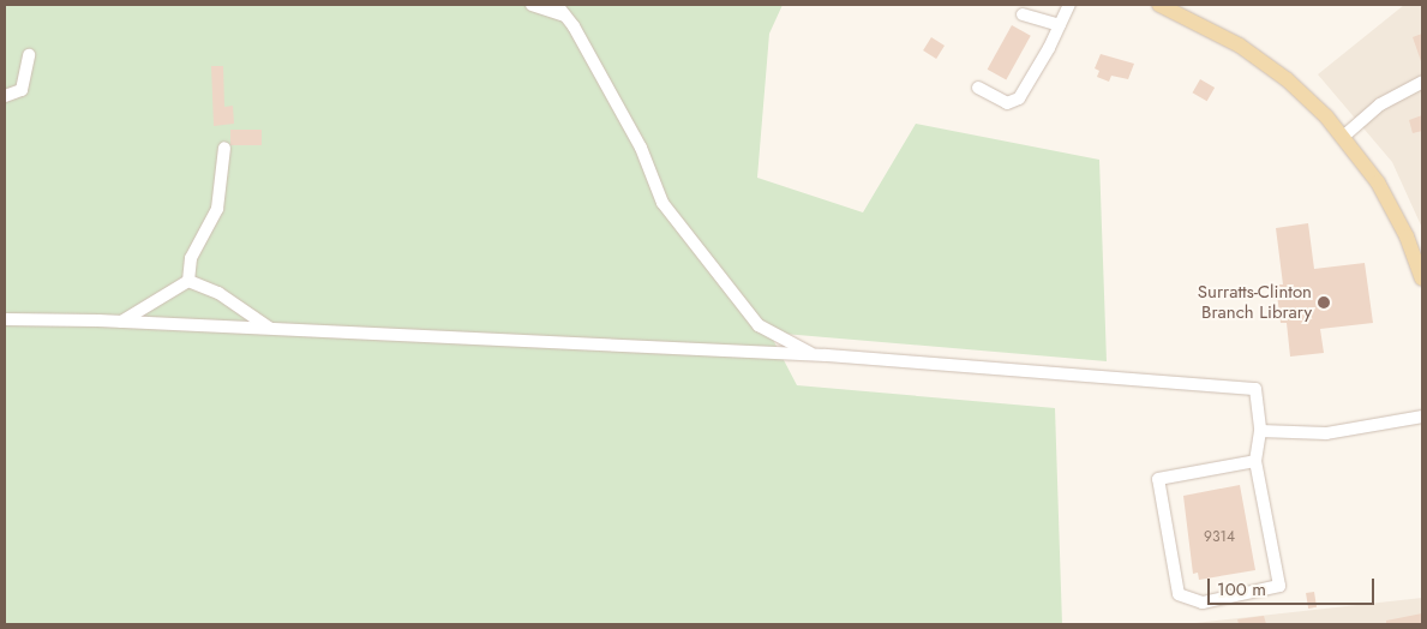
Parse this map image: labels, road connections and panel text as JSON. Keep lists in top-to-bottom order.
{
  "places": ["Surratts-Clinton Branch Library"],
  "house_numbers": ["9314"],
  "scale_bar": "100 m"
}
